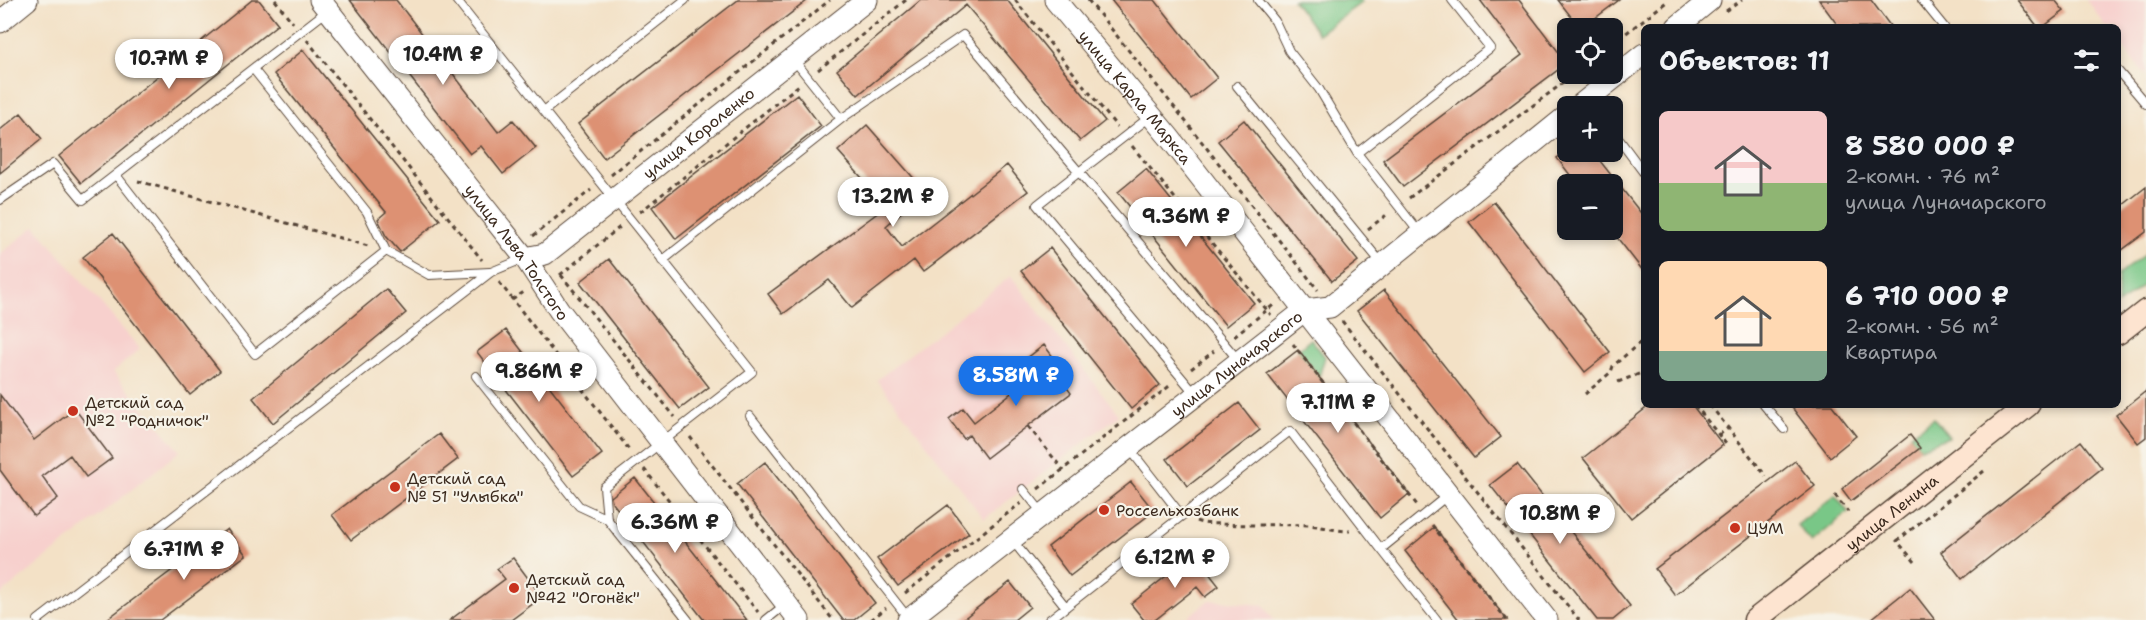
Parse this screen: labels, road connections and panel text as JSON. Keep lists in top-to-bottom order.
{
  "streets": {
    "main road": ["улица Ленина"],
    "street": [
      "улица Карла Маркса",
      "улица Короленко",
      "улица Льва Толстого",
      "улица Луначарского"
    ]
  },
  "crossings": [
    ["улица Карла Маркса", "улица Луначарского"],
    ["улица Короленко", "улица Льва Толстого"]
  ],
  "places": [
    "Детский сад №2 \"Родничок\"",
    "Детский сад № 51 \"Улыбка\"",
    "Россельхозбанк",
    "ЦУМ",
    "Детский сад №42 \"Огонёк\""
  ],
  "page": {
    "map_buttons": ["+", "−"],
    "heading": "Объектов: 11",
    "price": [
      "10.4M ₽",
      "10.7M ₽",
      "13.2M ₽",
      "9.36M ₽",
      "9.86M ₽",
      "8.58M ₽",
      "7.11M ₽",
      "10.8M ₽",
      "6.36M ₽",
      "6.71M ₽",
      "6.12M ₽"
    ],
    "list": [
      {
        "name": "8 580 000 ₽",
        "note": "2-комн. · 76 m² · улица Луначарского"
      },
      {
        "name": "6 710 000 ₽",
        "note": "2-комн. · 56 m² · Квартира"
      }
    ]
  }
}
